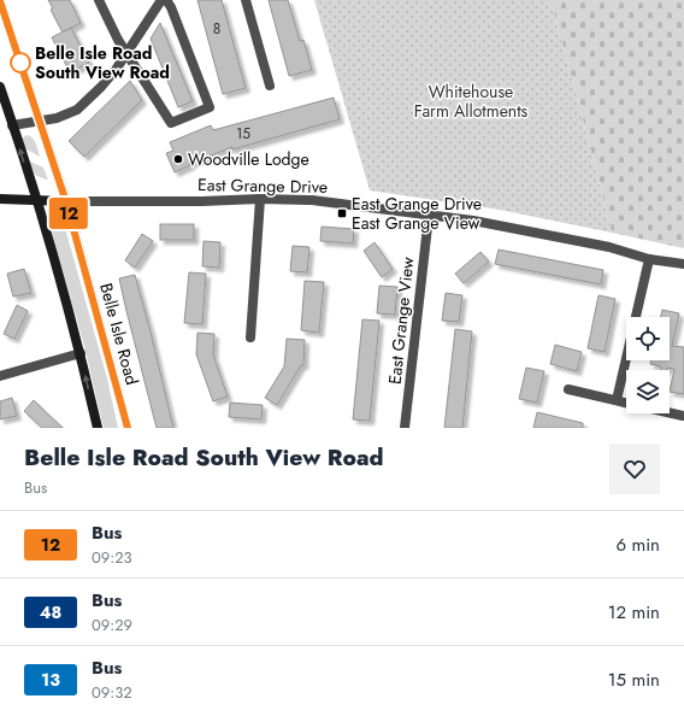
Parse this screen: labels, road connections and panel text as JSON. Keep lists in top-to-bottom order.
{
  "streets": {
    "street": ["East Grange Drive", "East Grange View", "Belle Isle Road"]
  },
  "crossings": [
    ["East Grange Drive", "East Grange View"],
    ["East Grange Drive", "Belle Isle Road"]
  ],
  "parks": ["Whitehouse Farm Allotments"],
  "places": {
    "other": ["Belle Isle Road South View Road", "Woodville Lodge"],
    "transit": ["East Grange Drive East Grange View"]
  },
  "lines": ["bus line 12"],
  "house_numbers": ["8", "15"],
  "page": {
    "on_map": "12",
    "heading": ["Belle Isle Road South View Road", "Bus"],
    "list": [
      {
        "mark": "12",
        "name": "Bus",
        "note": "09:23",
        "value": "6 min"
      },
      {
        "mark": "48",
        "name": "Bus",
        "note": "09:29",
        "value": "12 min"
      },
      {
        "mark": "13",
        "name": "Bus",
        "note": "09:32",
        "value": "15 min"
      }
    ]
  }
}
